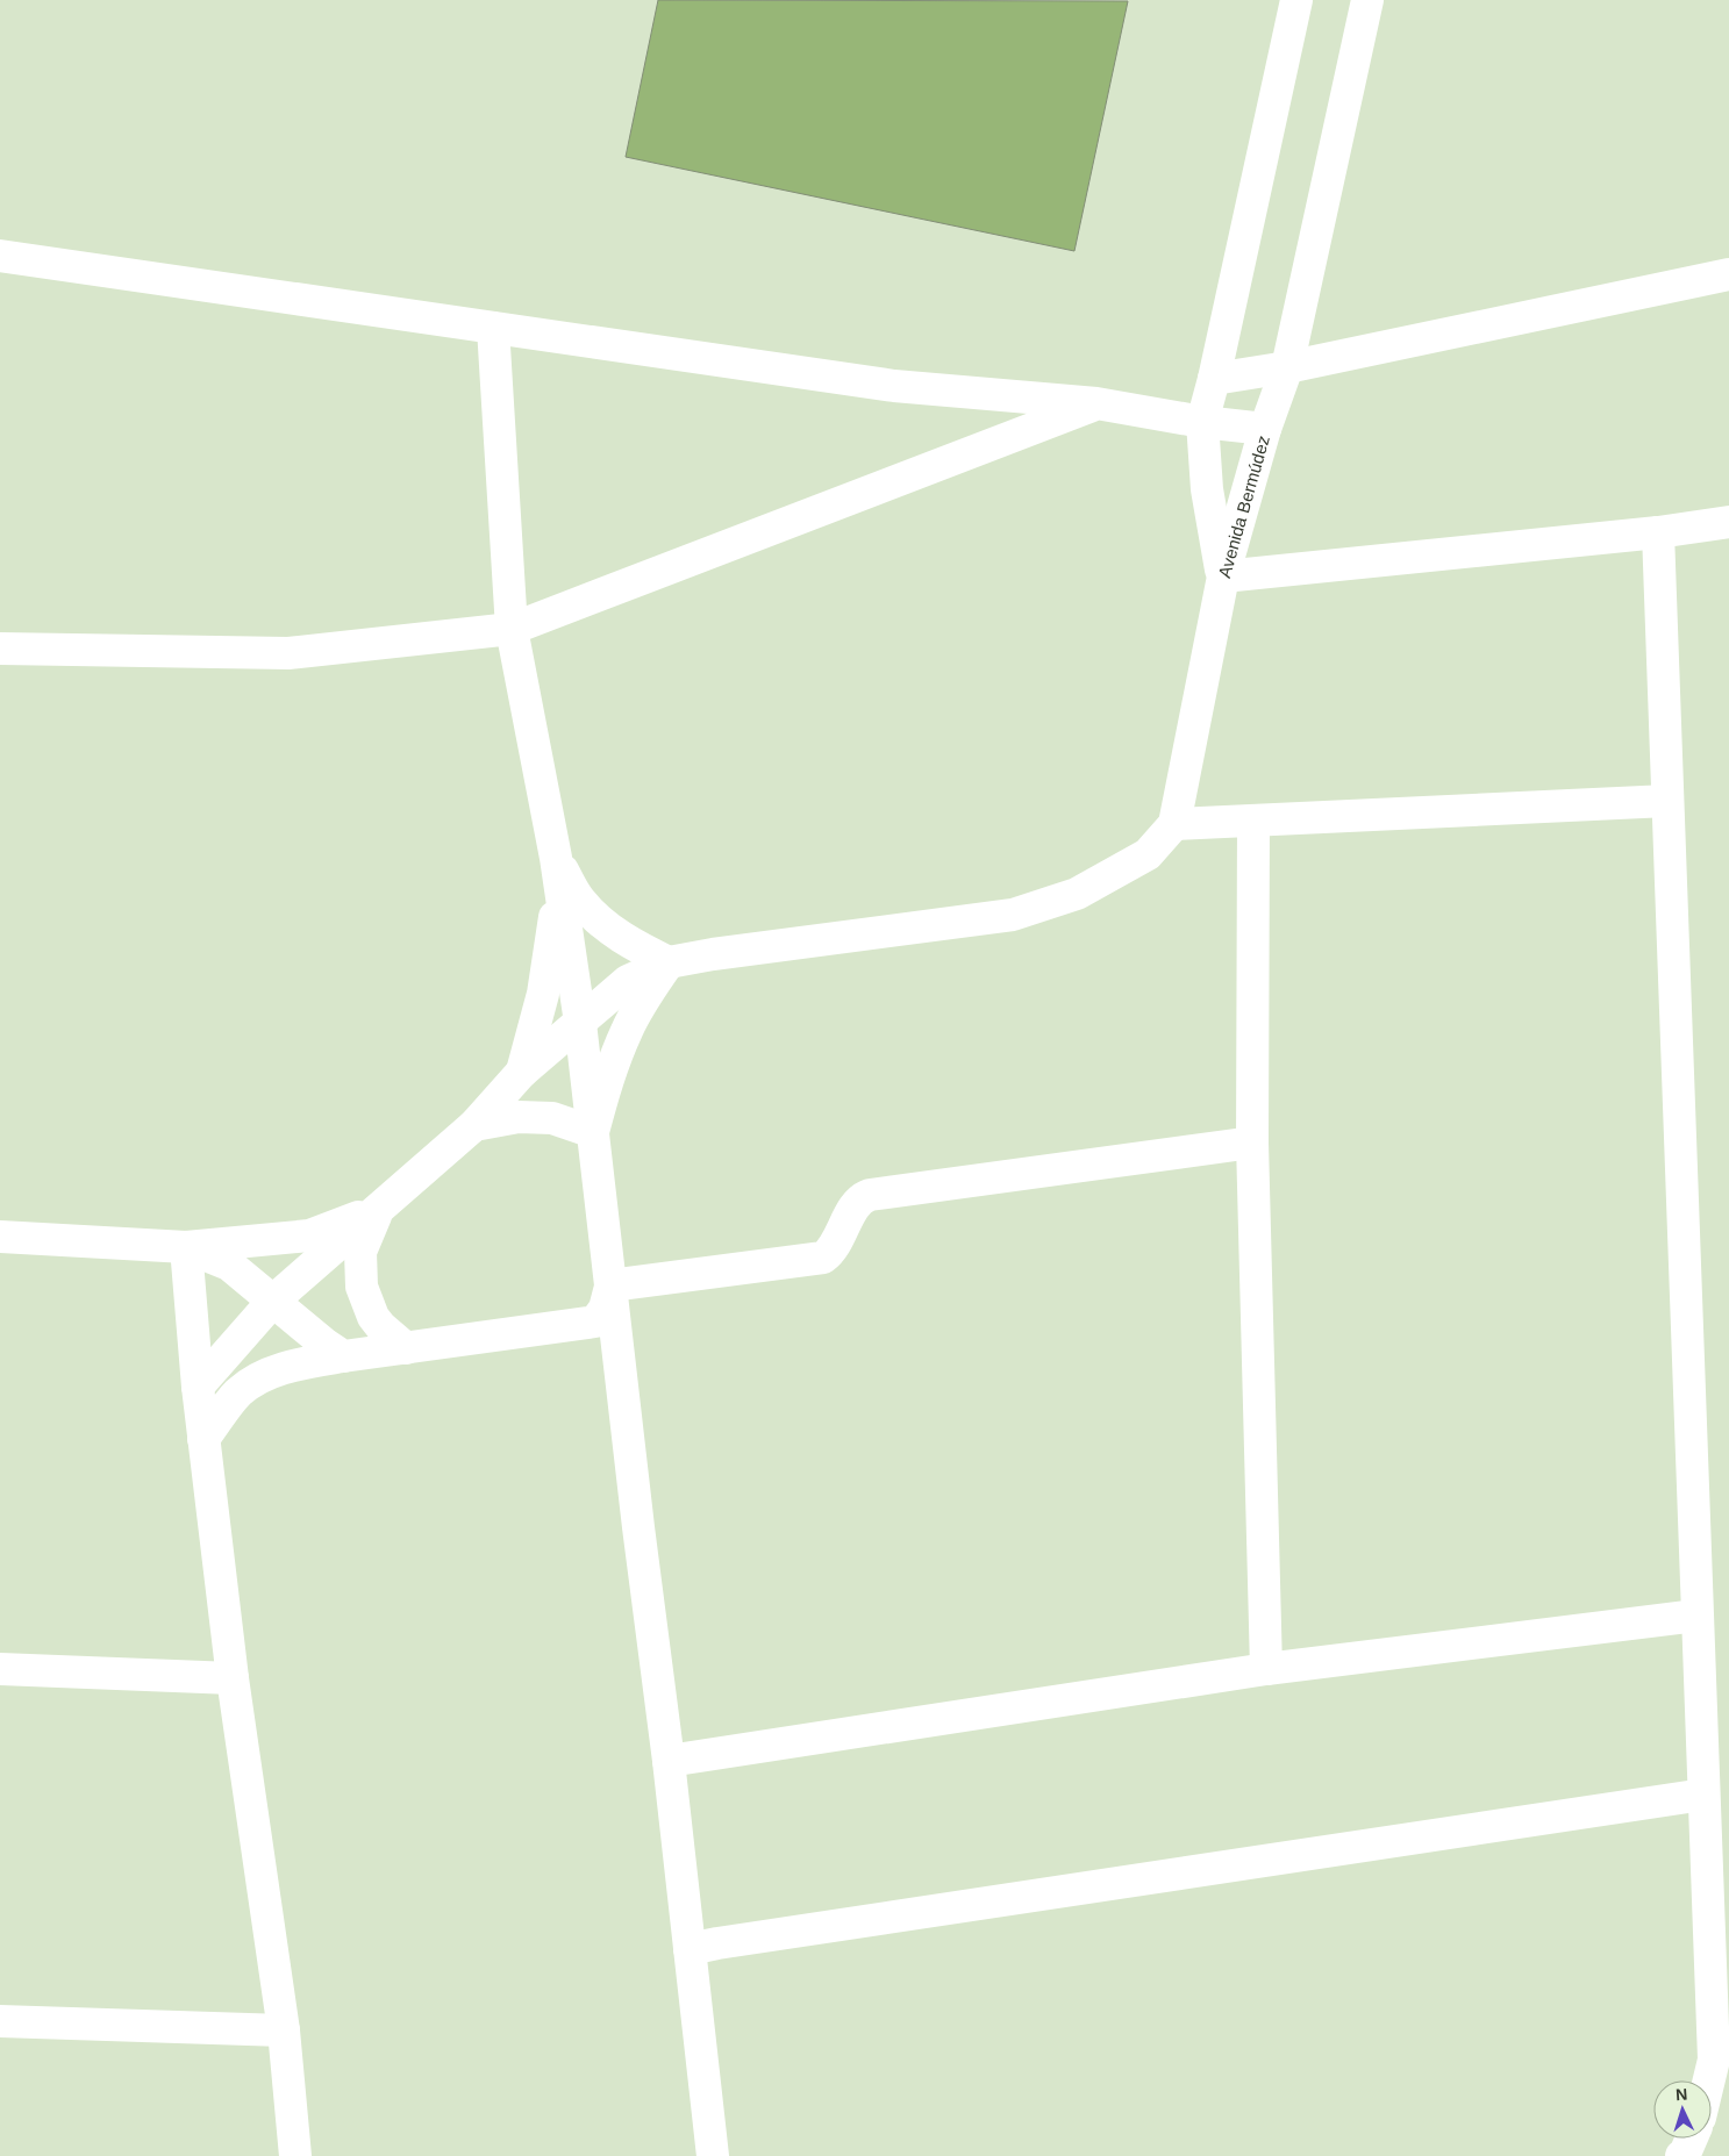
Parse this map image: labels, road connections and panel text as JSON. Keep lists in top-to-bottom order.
{
  "streets": {
    "street": ["Avenida Bermúdez"]
  },
  "north": "top"
}
